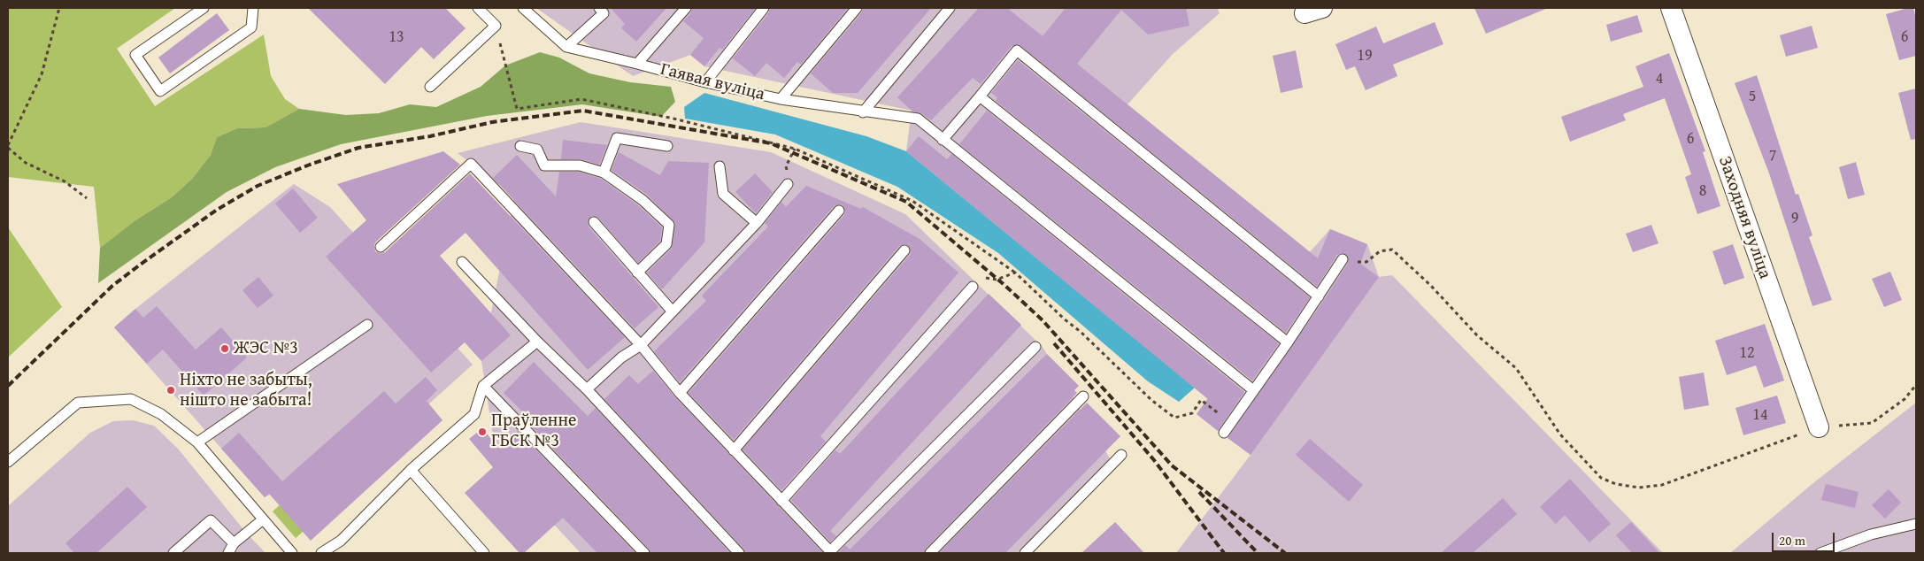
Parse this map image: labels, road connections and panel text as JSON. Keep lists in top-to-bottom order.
{
  "streets": {
    "street": ["Заходняя вуліца"],
    "lane": ["Гаявая вуліца"]
  },
  "places": ["ЖЭС №3", "Ніхто не забыты, нішто не забыта!", "Праўленне ГБСК №3"],
  "house_numbers": [
    "13",
    "6",
    "19",
    "4",
    "5",
    "6",
    "7",
    "8",
    "9",
    "12",
    "14"
  ],
  "scale_bar": "20 m"
}
